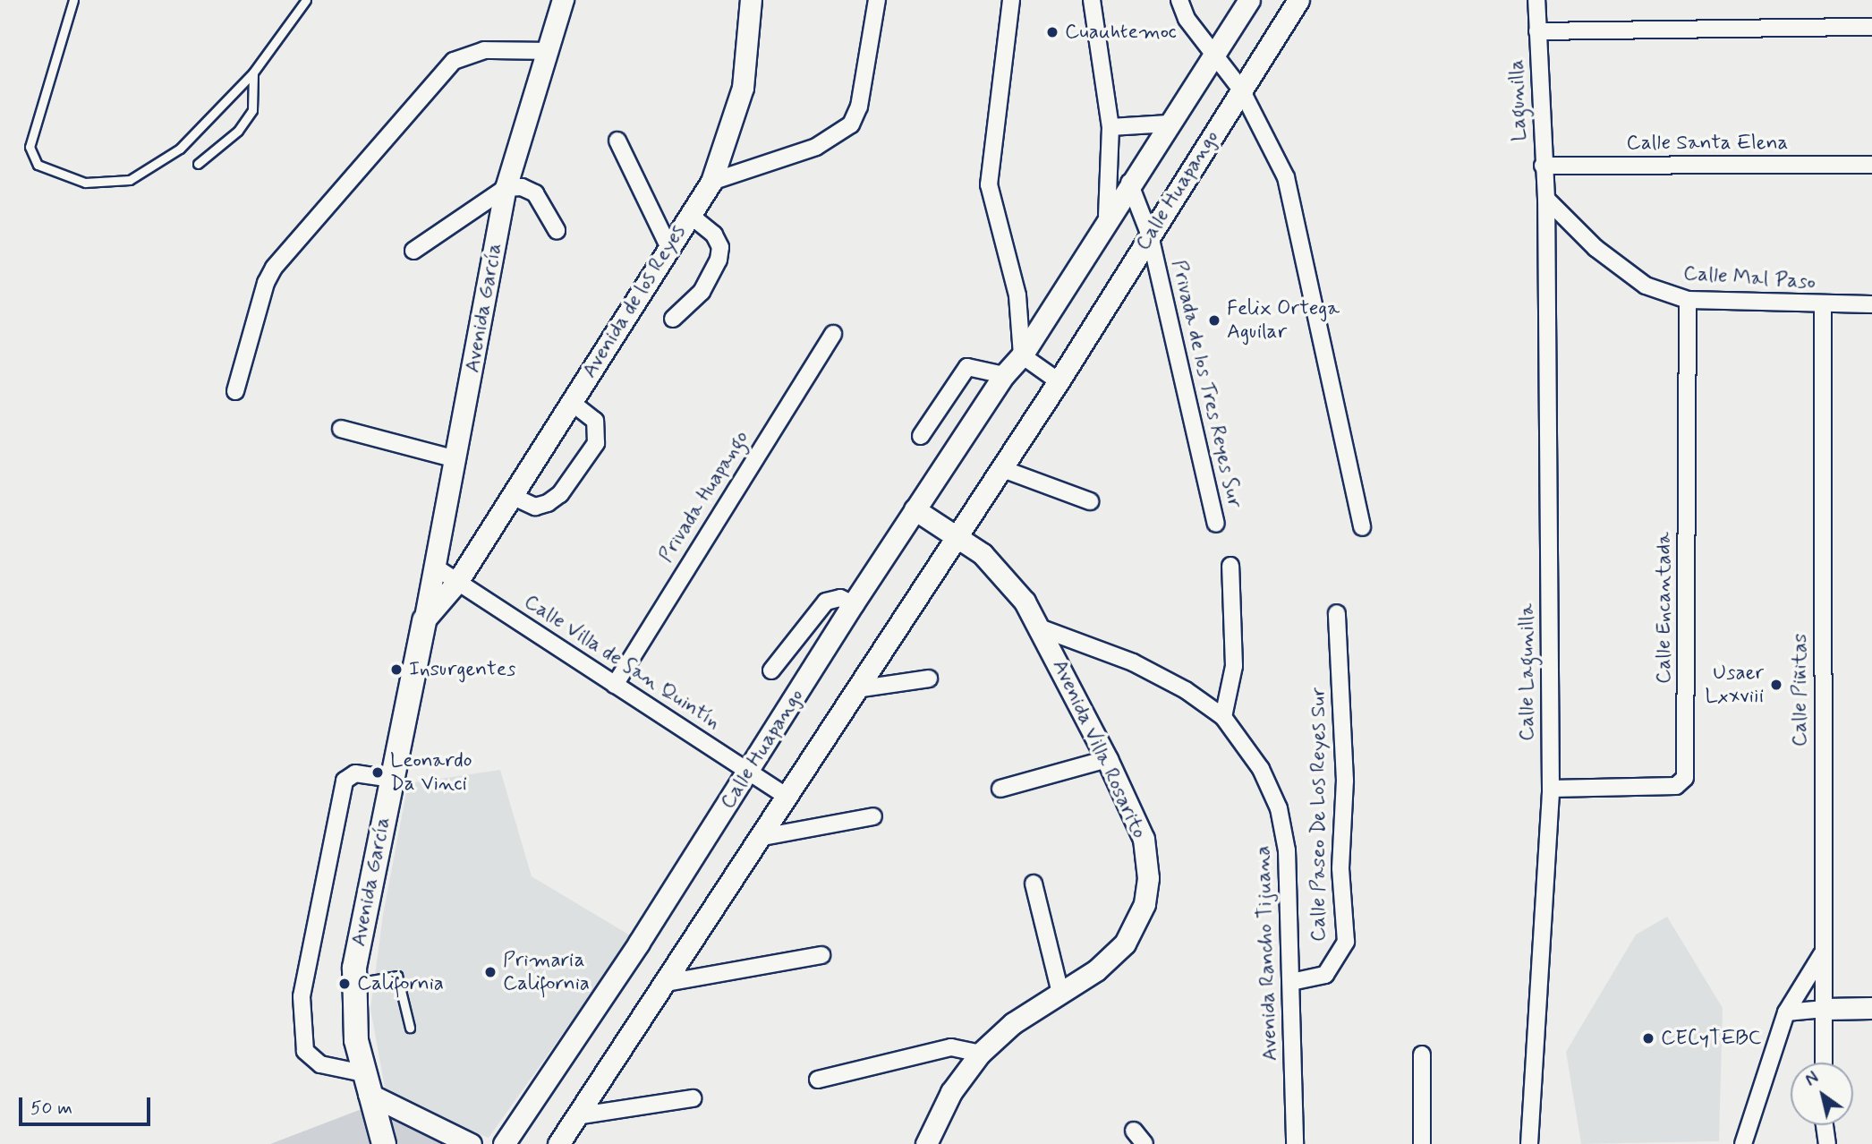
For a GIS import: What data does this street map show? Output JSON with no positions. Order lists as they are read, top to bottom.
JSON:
{
  "streets": {
    "main road": [
      "Calle Huapango",
      "Avenida de los Reyes",
      "Avenida García",
      "Avenida Villa Rosarito"
    ],
    "street": [
      "Lagunilla",
      "Calle Santa Elena",
      "Calle Mal Paso",
      "Privada de los Tres Reyes Sur",
      "Privada Huapango",
      "Calle Encantada",
      "Calle Villa de San Quintín",
      "Calle Lagunilla",
      "Calle Piñitas",
      "Calle Paseo De Los Reyes Sur",
      "Avenida Rancho Tijuana"
    ]
  },
  "crossings": [
    ["Lagunilla", "Calle Santa Elena"],
    ["Lagunilla", "Calle Mal Paso"],
    ["Lagunilla", "Calle Lagunilla"],
    ["Calle Huapango", "Privada de los Tres Reyes Sur"],
    ["Calle Huapango", "Calle Villa de San Quintín"],
    ["Calle Huapango", "Avenida Villa Rosarito"],
    ["Calle Mal Paso", "Calle Encantada"],
    ["Calle Mal Paso", "Calle Lagunilla"],
    ["Calle Mal Paso", "Calle Piñitas"],
    ["Avenida de los Reyes", "Avenida García"],
    ["Avenida de los Reyes", "Calle Villa de San Quintín"],
    ["Avenida García", "Calle Villa de San Quintín"],
    ["Privada Huapango", "Calle Villa de San Quintín"],
    ["Calle Encantada", "Calle Lagunilla"],
    ["Avenida Villa Rosarito", "Avenida Rancho Tijuana"],
    ["Calle Paseo De Los Reyes Sur", "Avenida Rancho Tijuana"]
  ],
  "places": [
    "Cuauhtemoc",
    "Felix Ortega Aguilar",
    "Insurgentes",
    "Usaer Lxxviii",
    "Leonardo Da Vinci",
    "Primaria California",
    "California",
    "CECyTEBC"
  ],
  "scale_bar": "50 m",
  "north": "top left"
}
